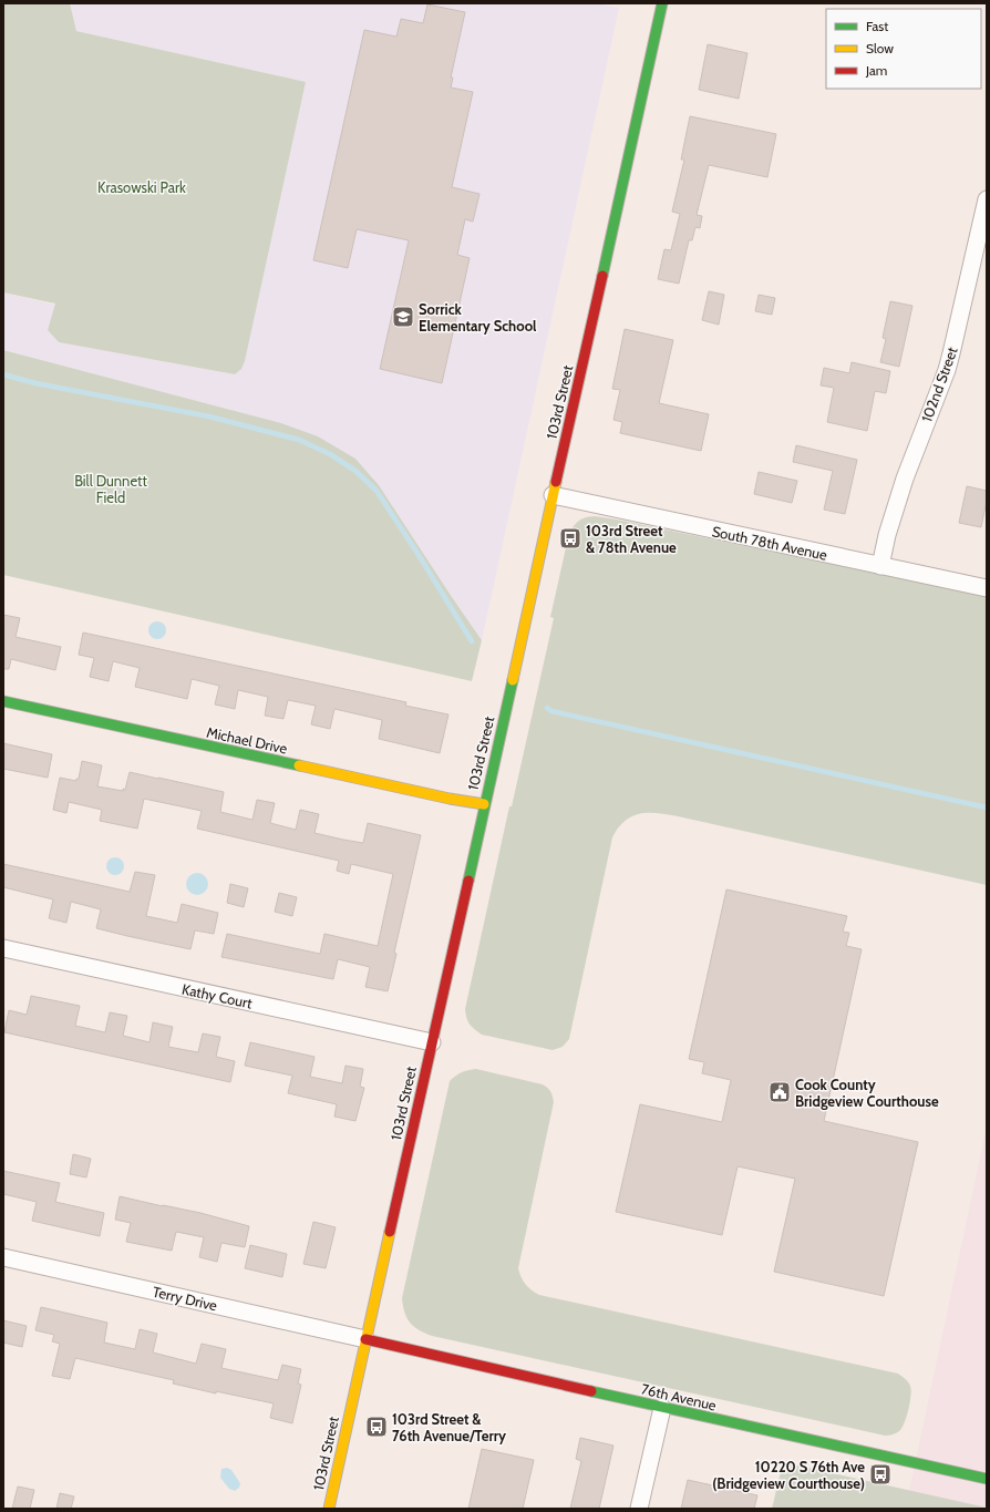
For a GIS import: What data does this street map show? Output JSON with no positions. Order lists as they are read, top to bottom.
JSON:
{
  "streets": {
    "street": [
      "102nd Street",
      "103rd Street",
      "South 78th Avenue",
      "Michael Drive",
      "Kathy Court",
      "Terry Drive",
      "76th Avenue"
    ]
  },
  "crossings": [
    ["102nd Street", "South 78th Avenue"],
    ["103rd Street", "South 78th Avenue"],
    ["103rd Street", "Michael Drive"],
    ["103rd Street", "Kathy Court"],
    ["103rd Street", "Terry Drive"],
    ["103rd Street", "76th Avenue"],
    ["Terry Drive", "76th Avenue"]
  ],
  "parks": ["Krasowski Park", "Bill Dunnett Field"],
  "places": {
    "school or university": ["Sorrick Elementary School"],
    "bus stop": ["103rd Street & 78th Avenue", "103rd Street & 76th Avenue/Terry", "10220 S 76th Ave (Bridgeview Courthouse)"],
    "public building": ["Cook County Bridgeview Courthouse"]
  },
  "legend": ["Fast", "Slow", "Jam"]
}
